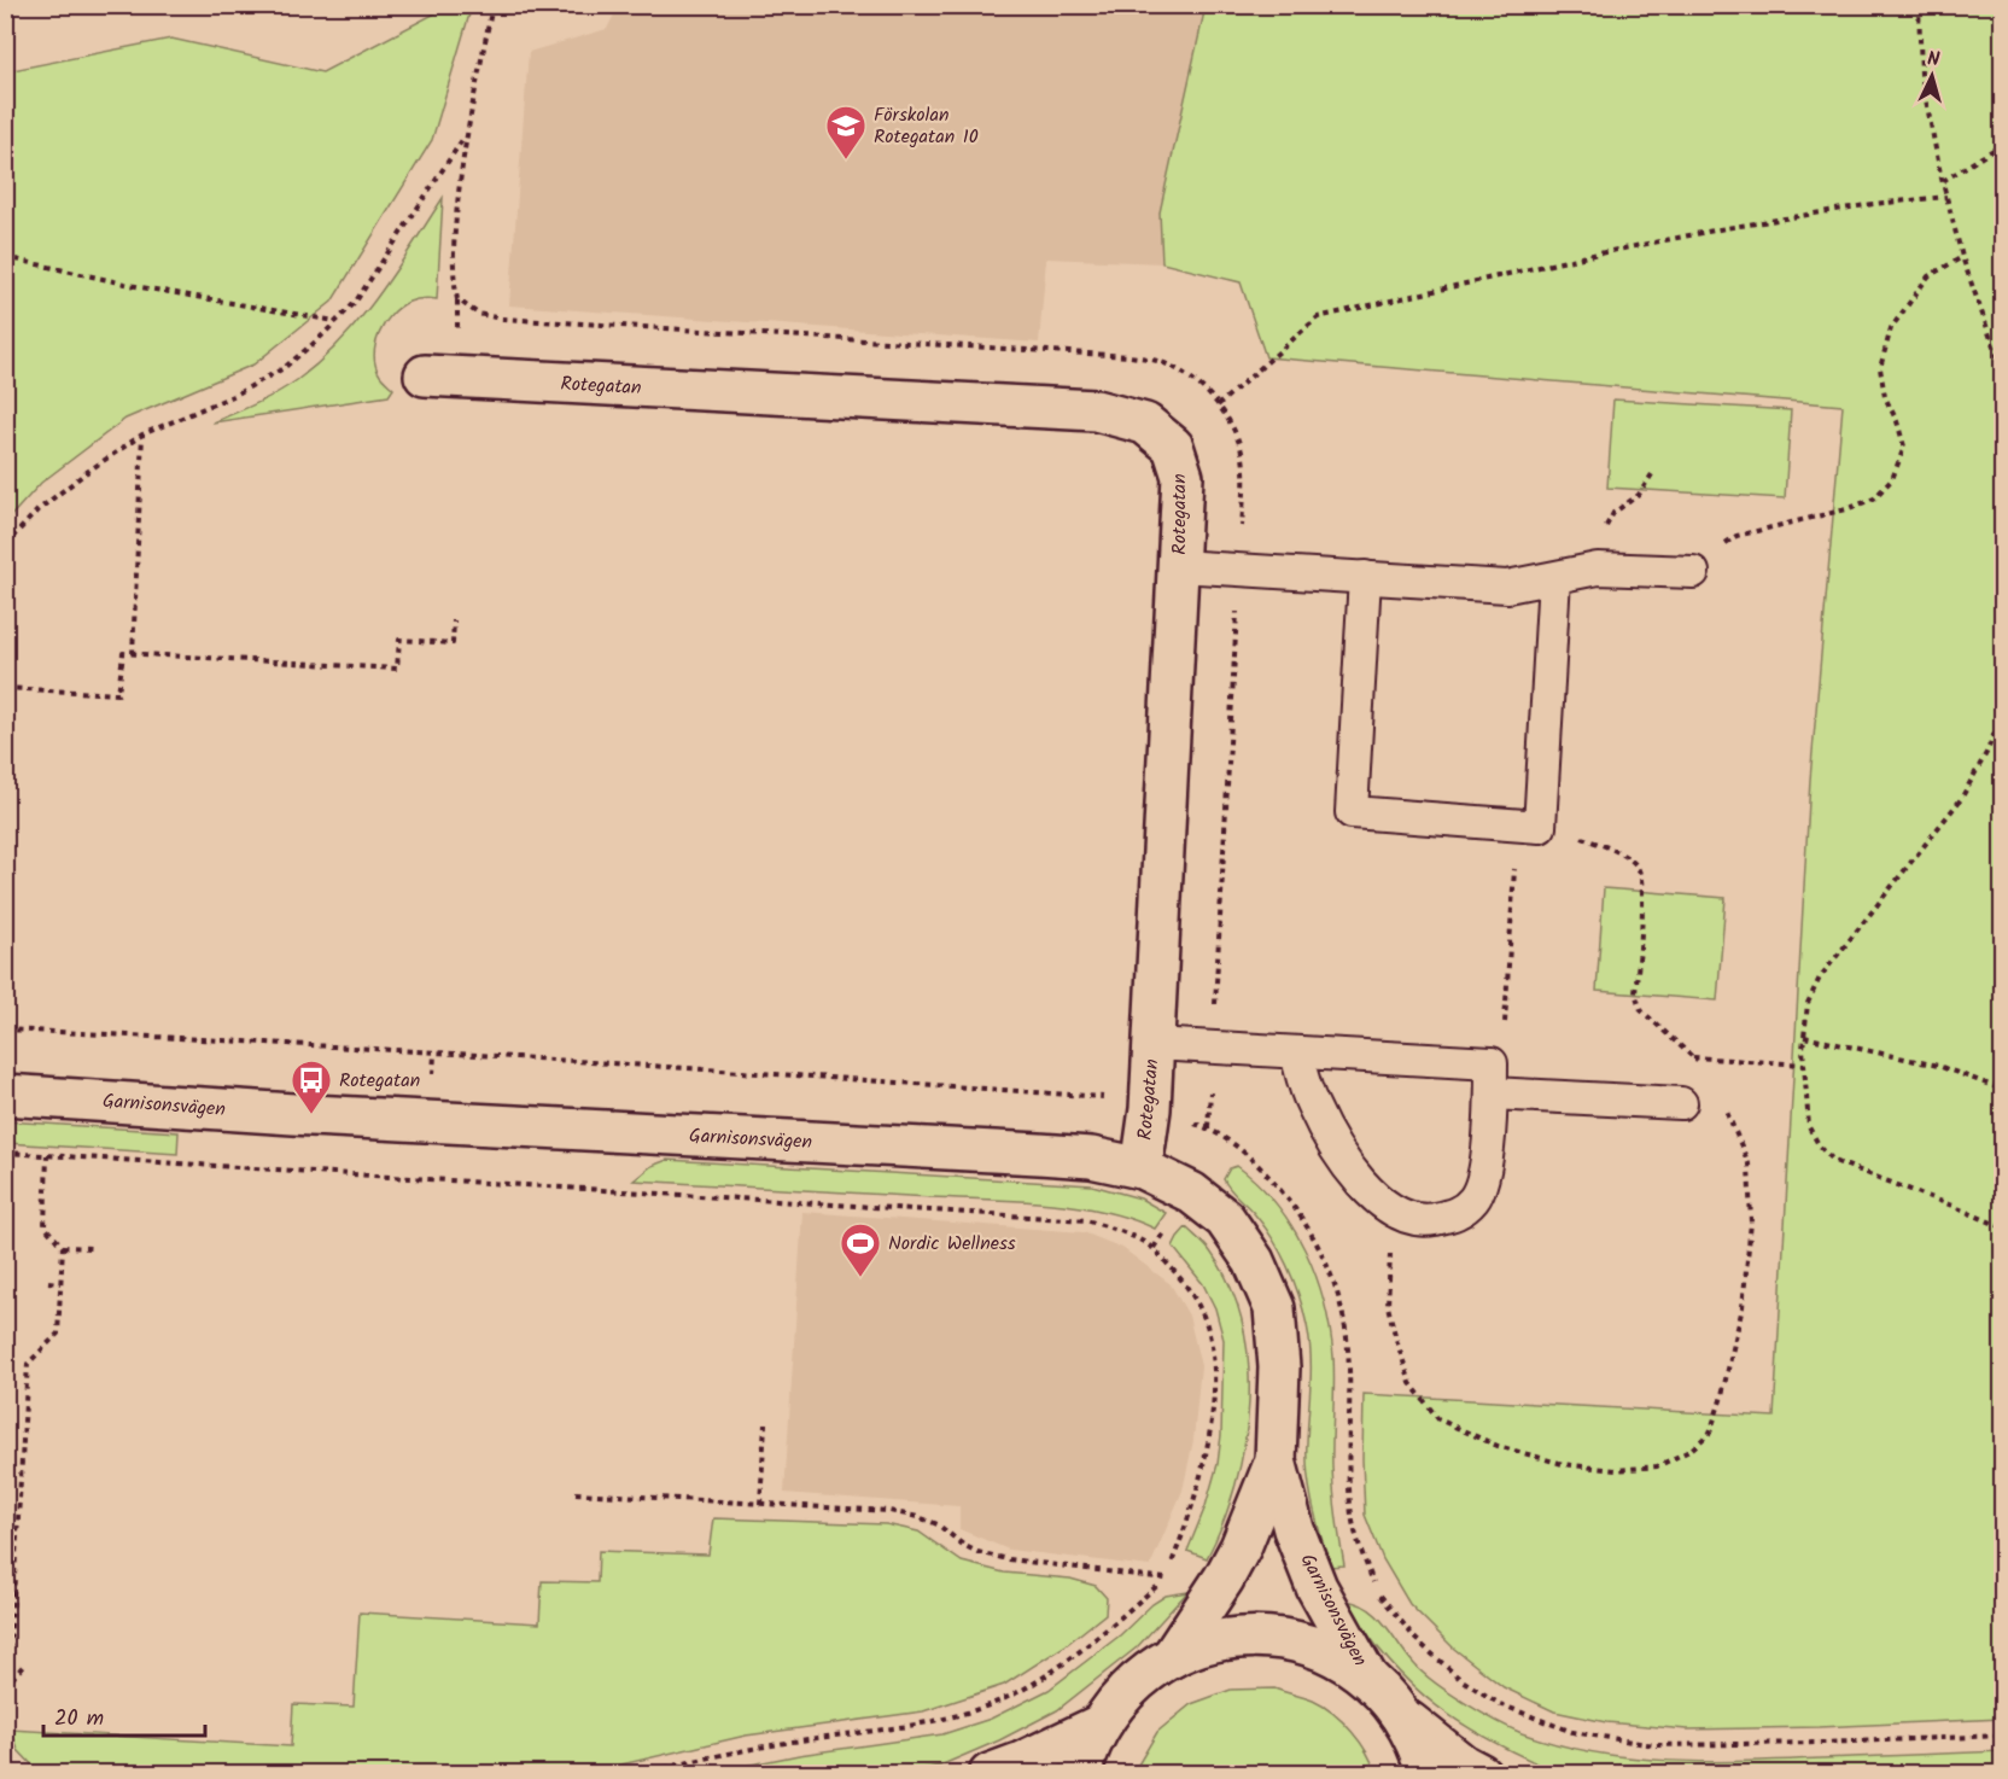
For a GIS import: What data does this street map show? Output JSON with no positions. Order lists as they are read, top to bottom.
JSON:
{
  "streets": {
    "street": ["Rotegatan", "Garnisonsvägen"]
  },
  "crossings": [
    ["Rotegatan", "Garnisonsvägen"]
  ],
  "places": {
    "school or university": ["Förskolan Rotegatan 10"],
    "bus stop": ["Rotegatan"],
    "sports": ["Nordic Wellness"]
  },
  "scale_bar": "20 m",
  "north": "top"
}
